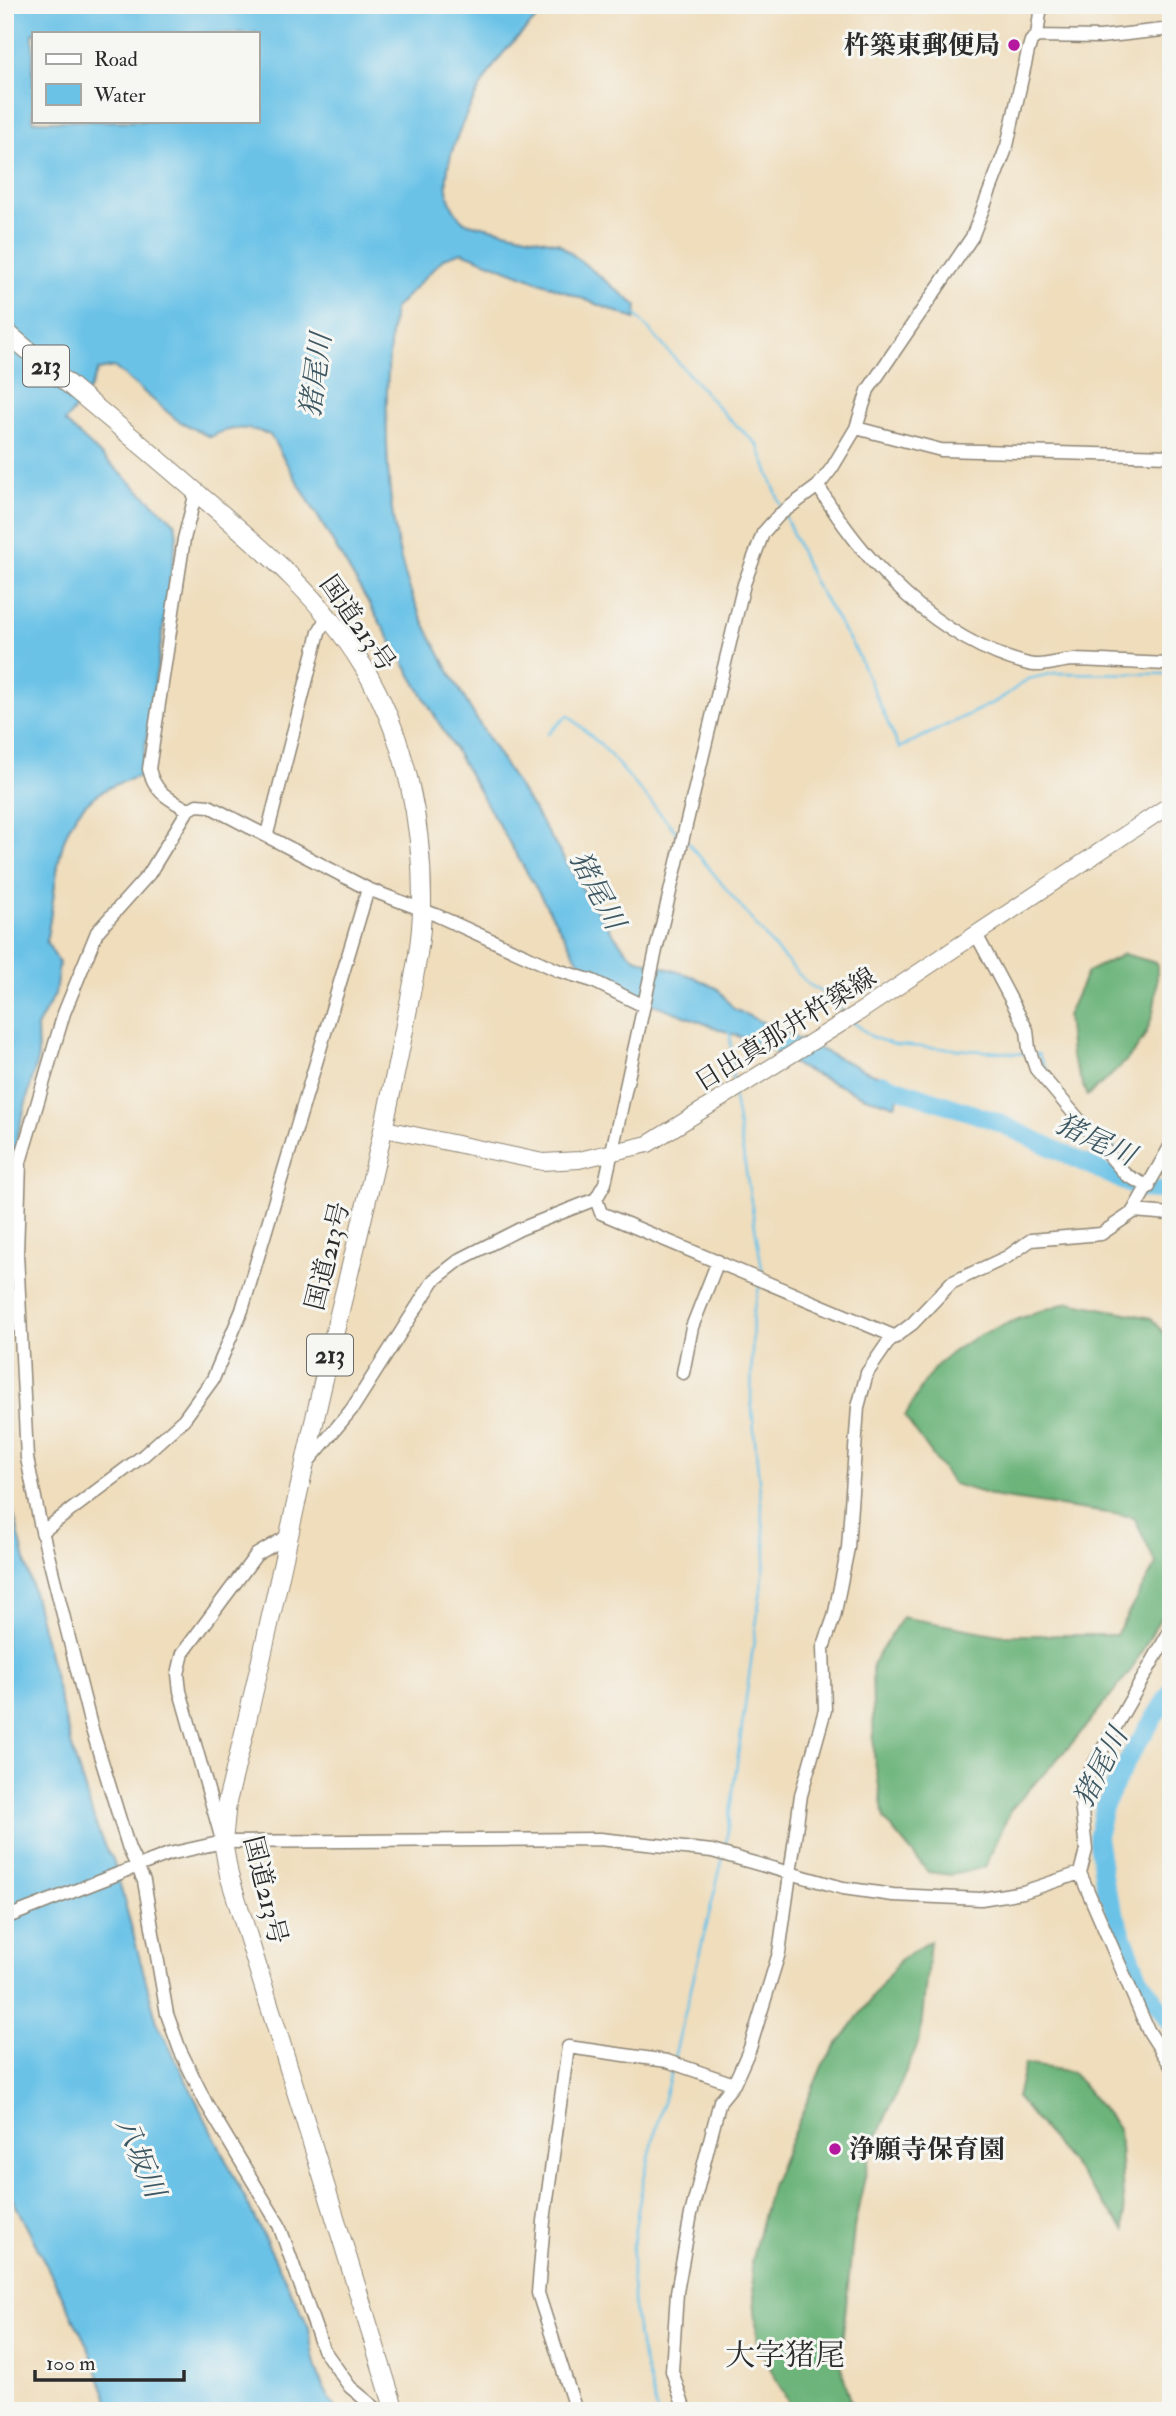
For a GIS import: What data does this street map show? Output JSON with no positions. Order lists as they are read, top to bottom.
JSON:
{
  "streets": {
    "highway": ["213", "国道213号"],
    "main road": ["日出真那井杵築線"]
  },
  "crossings": [
    ["国道213号", "日出真那井杵築線"]
  ],
  "districts": ["大字猪尾"],
  "water": ["猪尾川", "八坂川"],
  "places": ["杵築東郵便局", "浄願寺保育園"],
  "legend": ["Road", "Water"],
  "scale_bar": "100 m"
}
